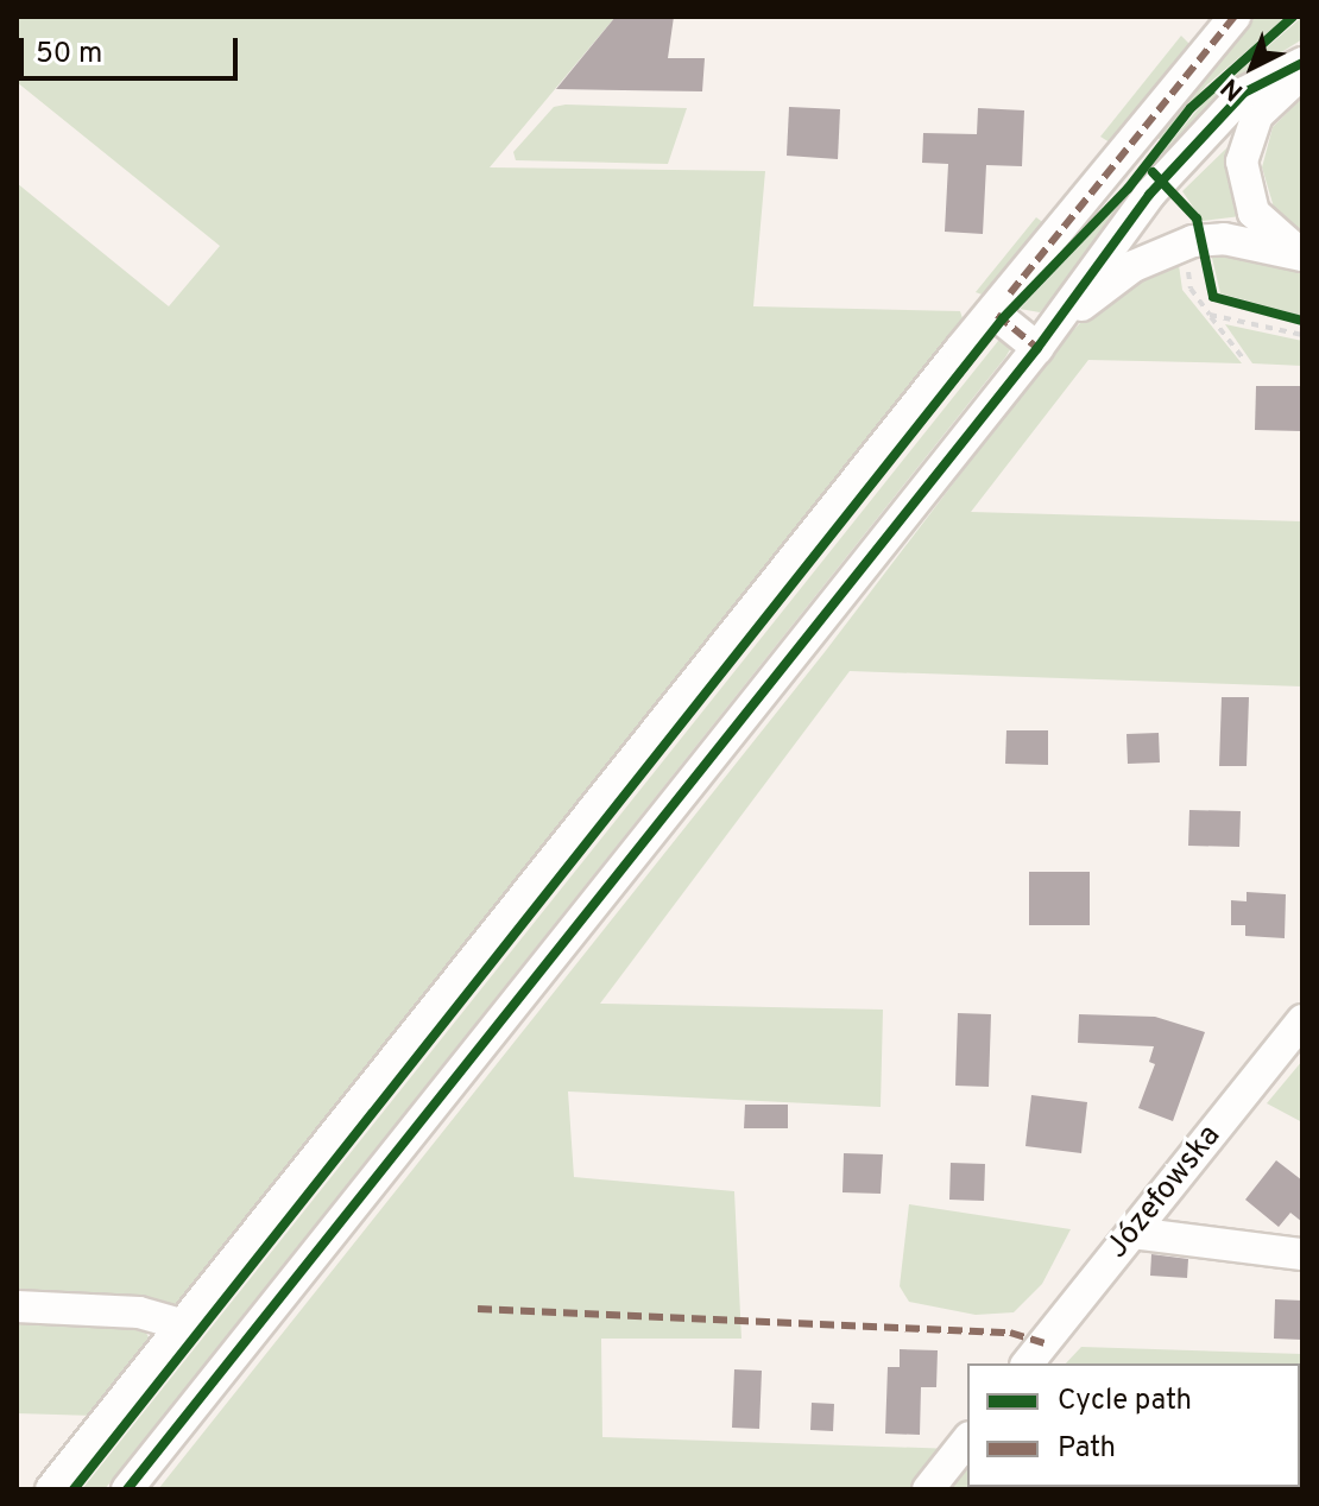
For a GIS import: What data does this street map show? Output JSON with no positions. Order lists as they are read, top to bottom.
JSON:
{
  "streets": {
    "street": ["Józefowska"]
  },
  "legend": ["Cycle path", "Path"],
  "scale_bar": "50 m",
  "north": "bottom left"
}
